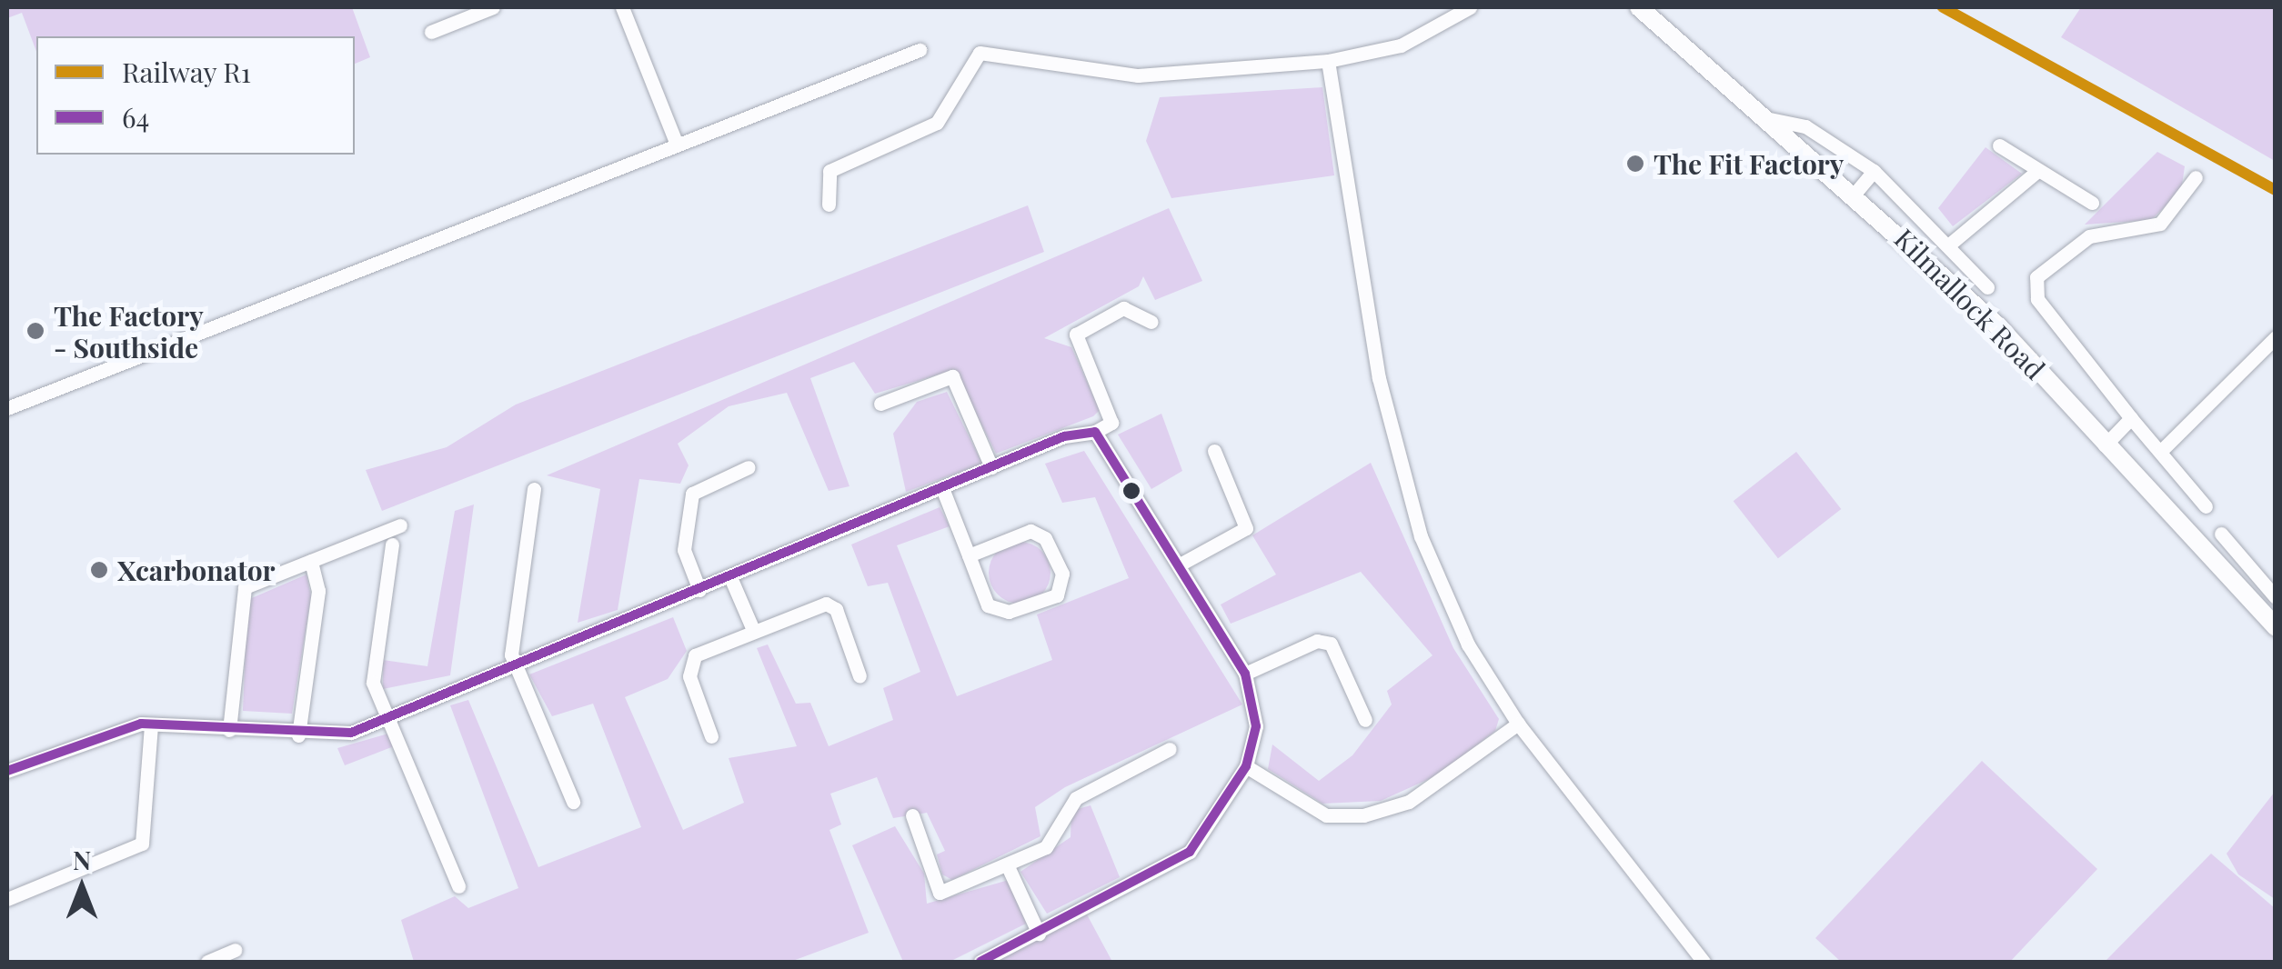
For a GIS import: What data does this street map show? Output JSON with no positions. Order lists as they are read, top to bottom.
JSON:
{
  "streets": {
    "main road": ["Kilmallock Road"]
  },
  "places": ["The Fit Factory", "The Factory - Southside", "Xcarbonator"],
  "lines": ["rail line R1", "transit line 64"],
  "legend": ["Railway R1", "64"],
  "north": "top"
}
